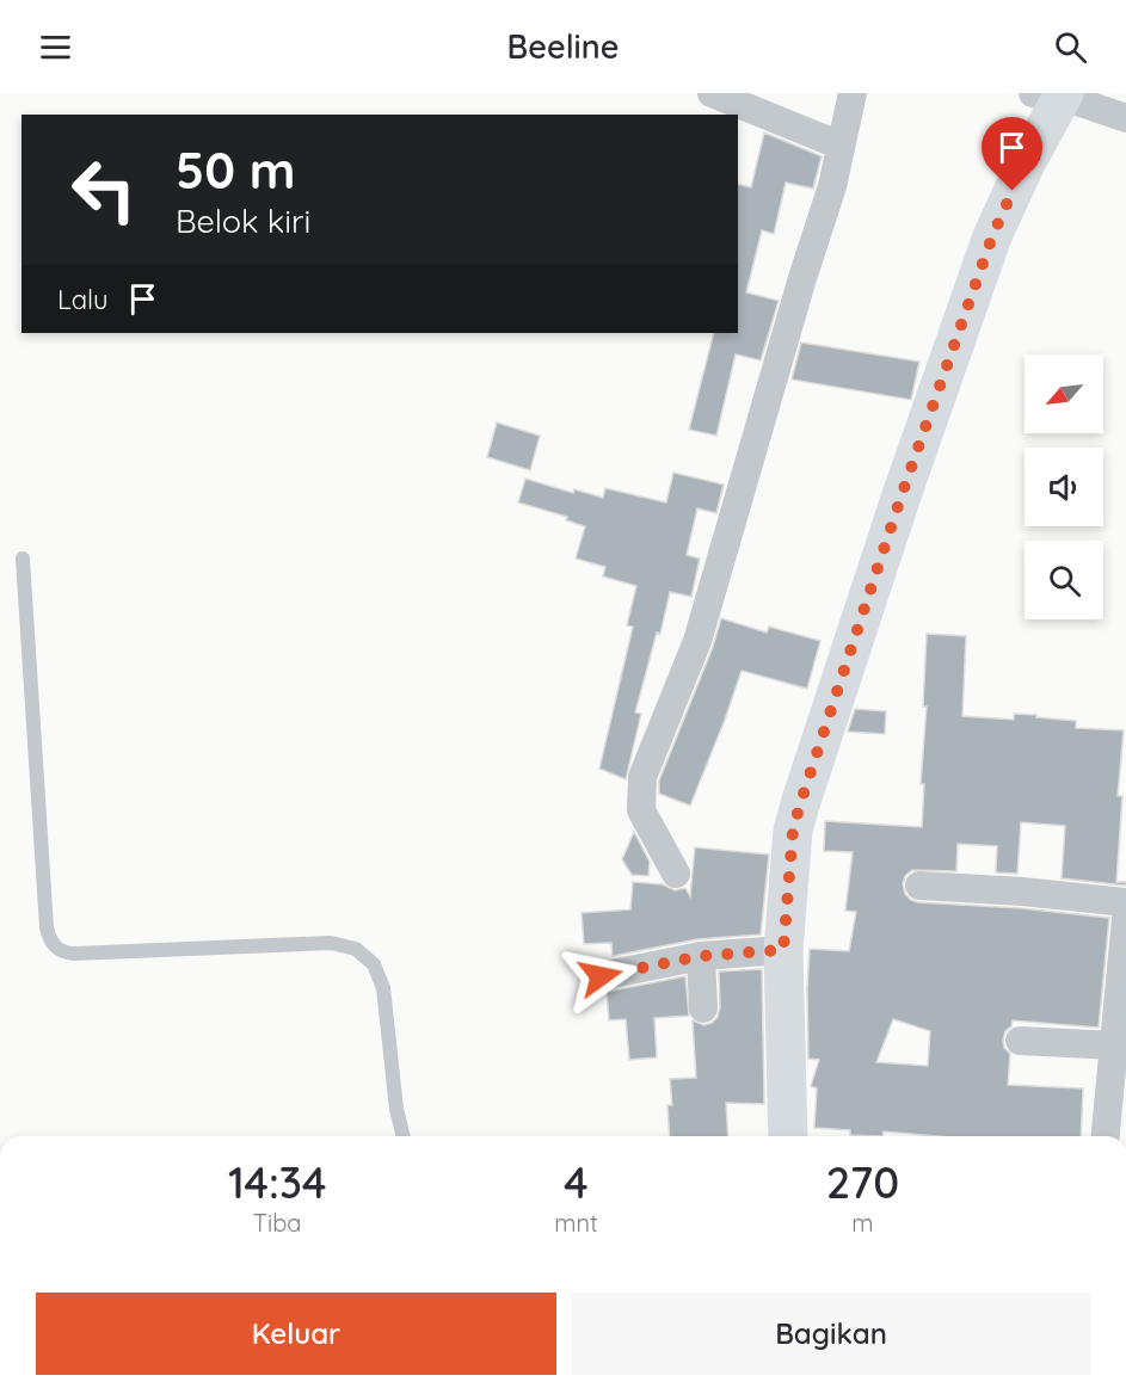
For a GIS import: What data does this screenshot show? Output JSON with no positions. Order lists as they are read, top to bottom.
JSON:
{
  "north": "bottom left",
  "page": {
    "header": "Beeline",
    "turn": ["50 m", "Belok kiri"],
    "then": "Lalu",
    "eta": [
      "14:34",
      "Tiba",
      "4",
      "mnt",
      "270",
      "m"
    ],
    "buttons": ["Keluar", "Bagikan"]
  }
}
